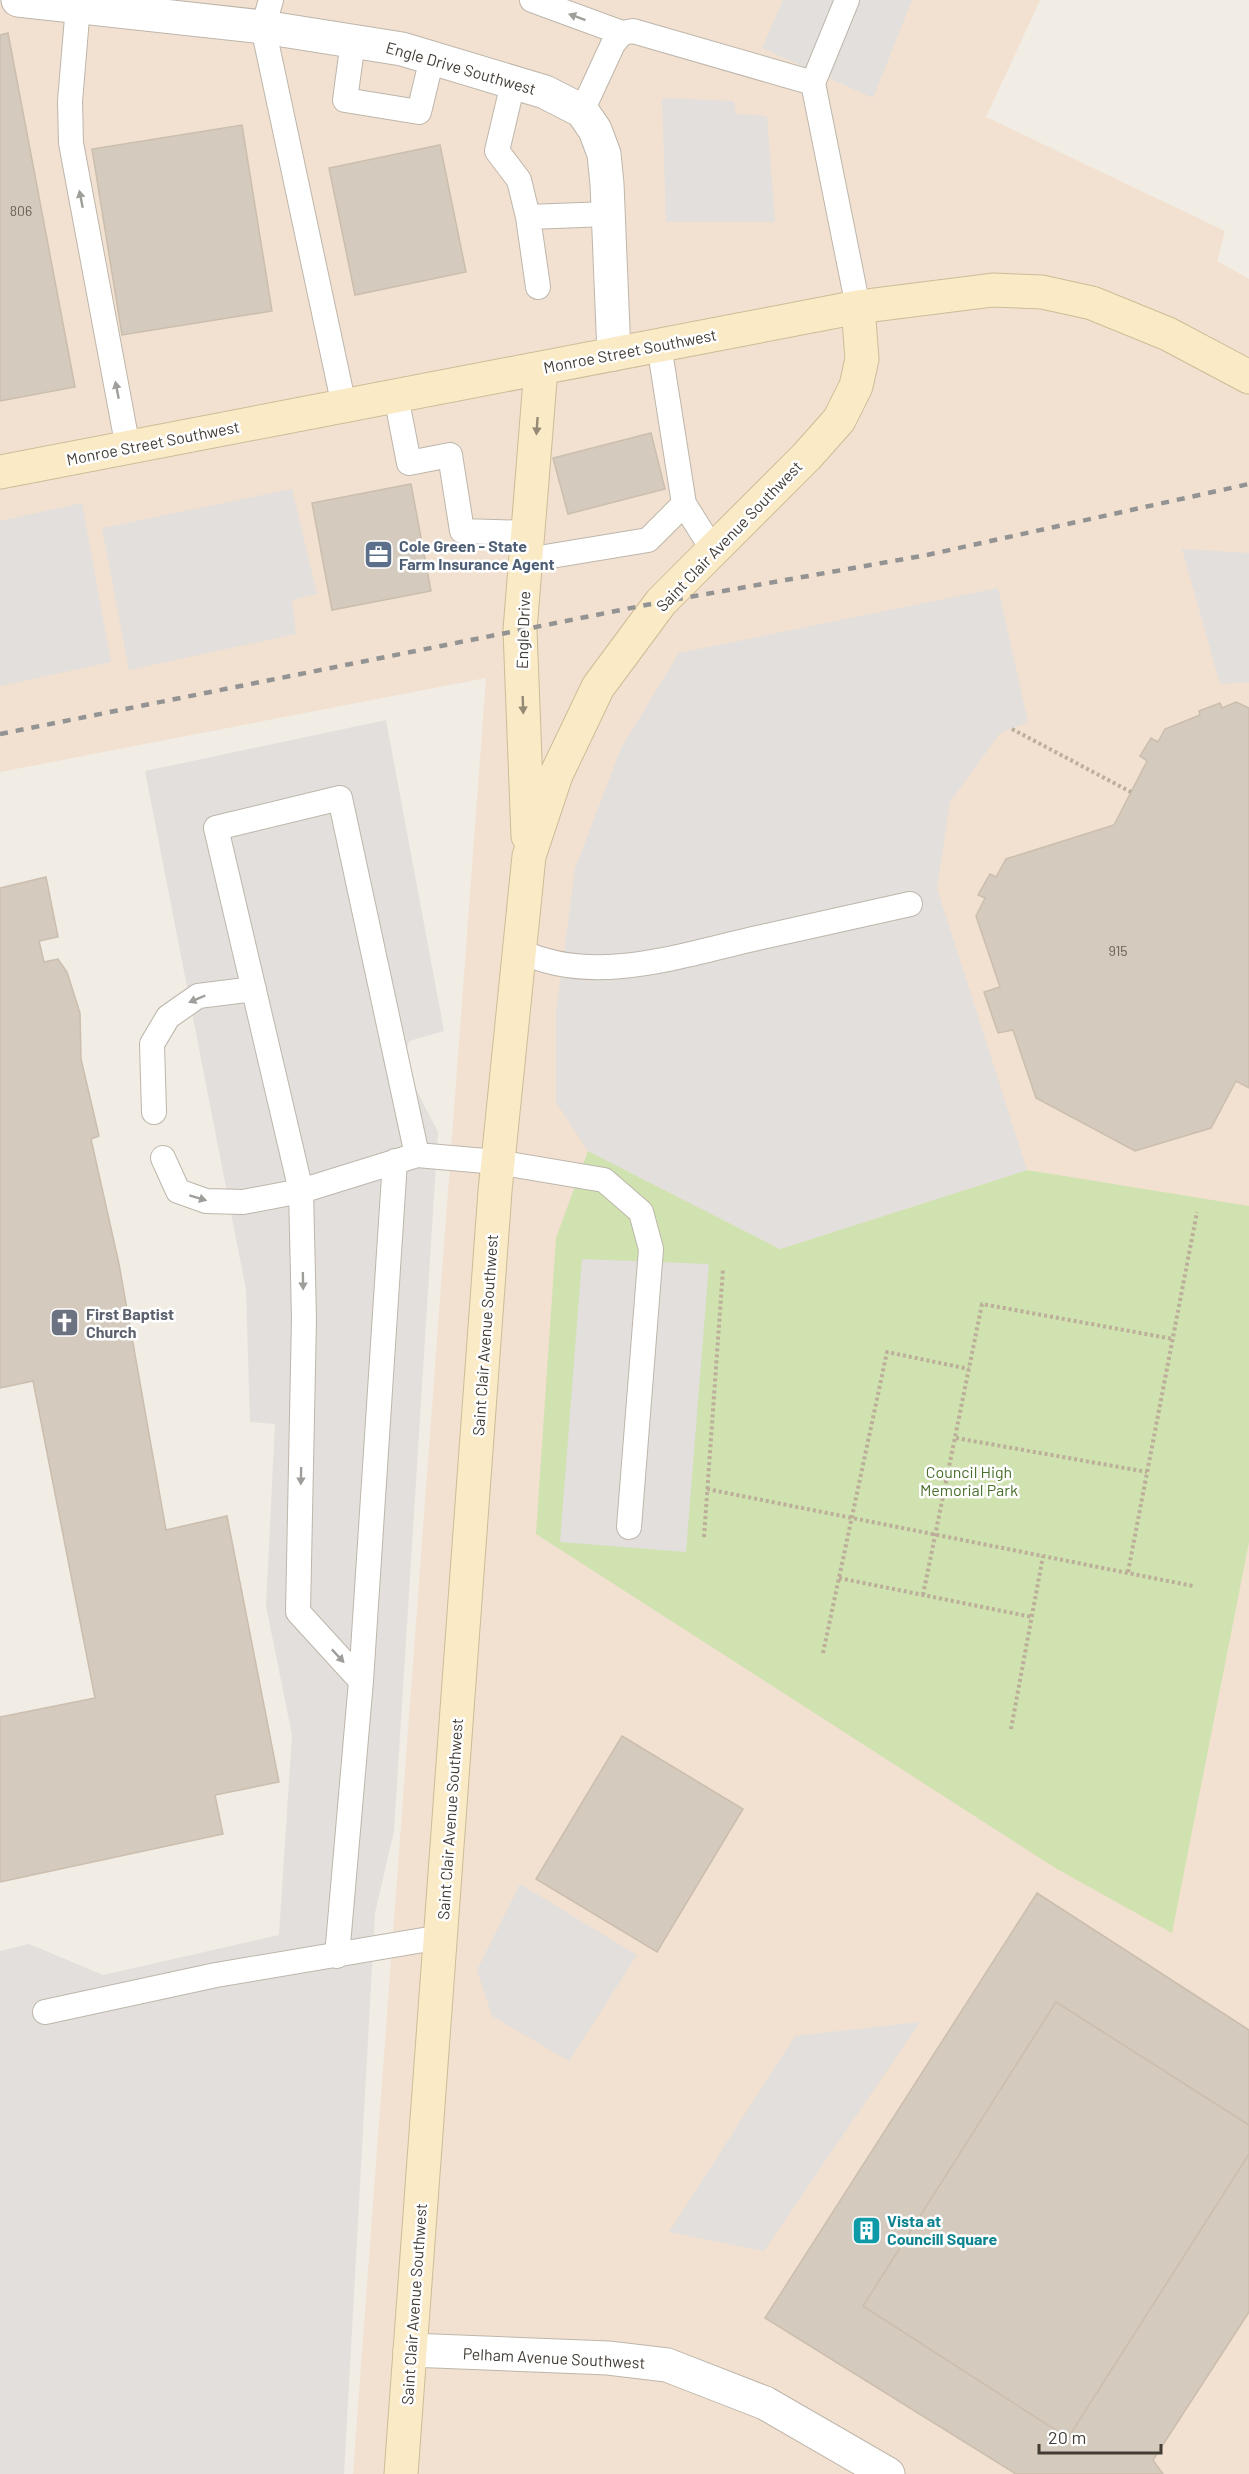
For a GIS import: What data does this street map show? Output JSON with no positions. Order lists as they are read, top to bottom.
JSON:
{
  "streets": {
    "street": [
      "Engle Drive Southwest",
      "Monroe Street Southwest",
      "Saint Clair Avenue Southwest",
      "Engle Drive",
      "Pelham Avenue Southwest"
    ]
  },
  "crossings": [
    ["Monroe Street Southwest", "Saint Clair Avenue Southwest"],
    ["Monroe Street Southwest", "Engle Drive"],
    ["Saint Clair Avenue Southwest", "Engle Drive"],
    ["Saint Clair Avenue Southwest", "Pelham Avenue Southwest"]
  ],
  "one_way": ["Engle Drive"],
  "parks": ["Council High Memorial Park"],
  "places": {
    "office": ["Cole Green - State Farm Insurance Agent"],
    "church": ["First Baptist Church"],
    "building": ["Vista at Councill Square"]
  },
  "house_numbers": ["806", "915"],
  "scale_bar": "20 m"
}
